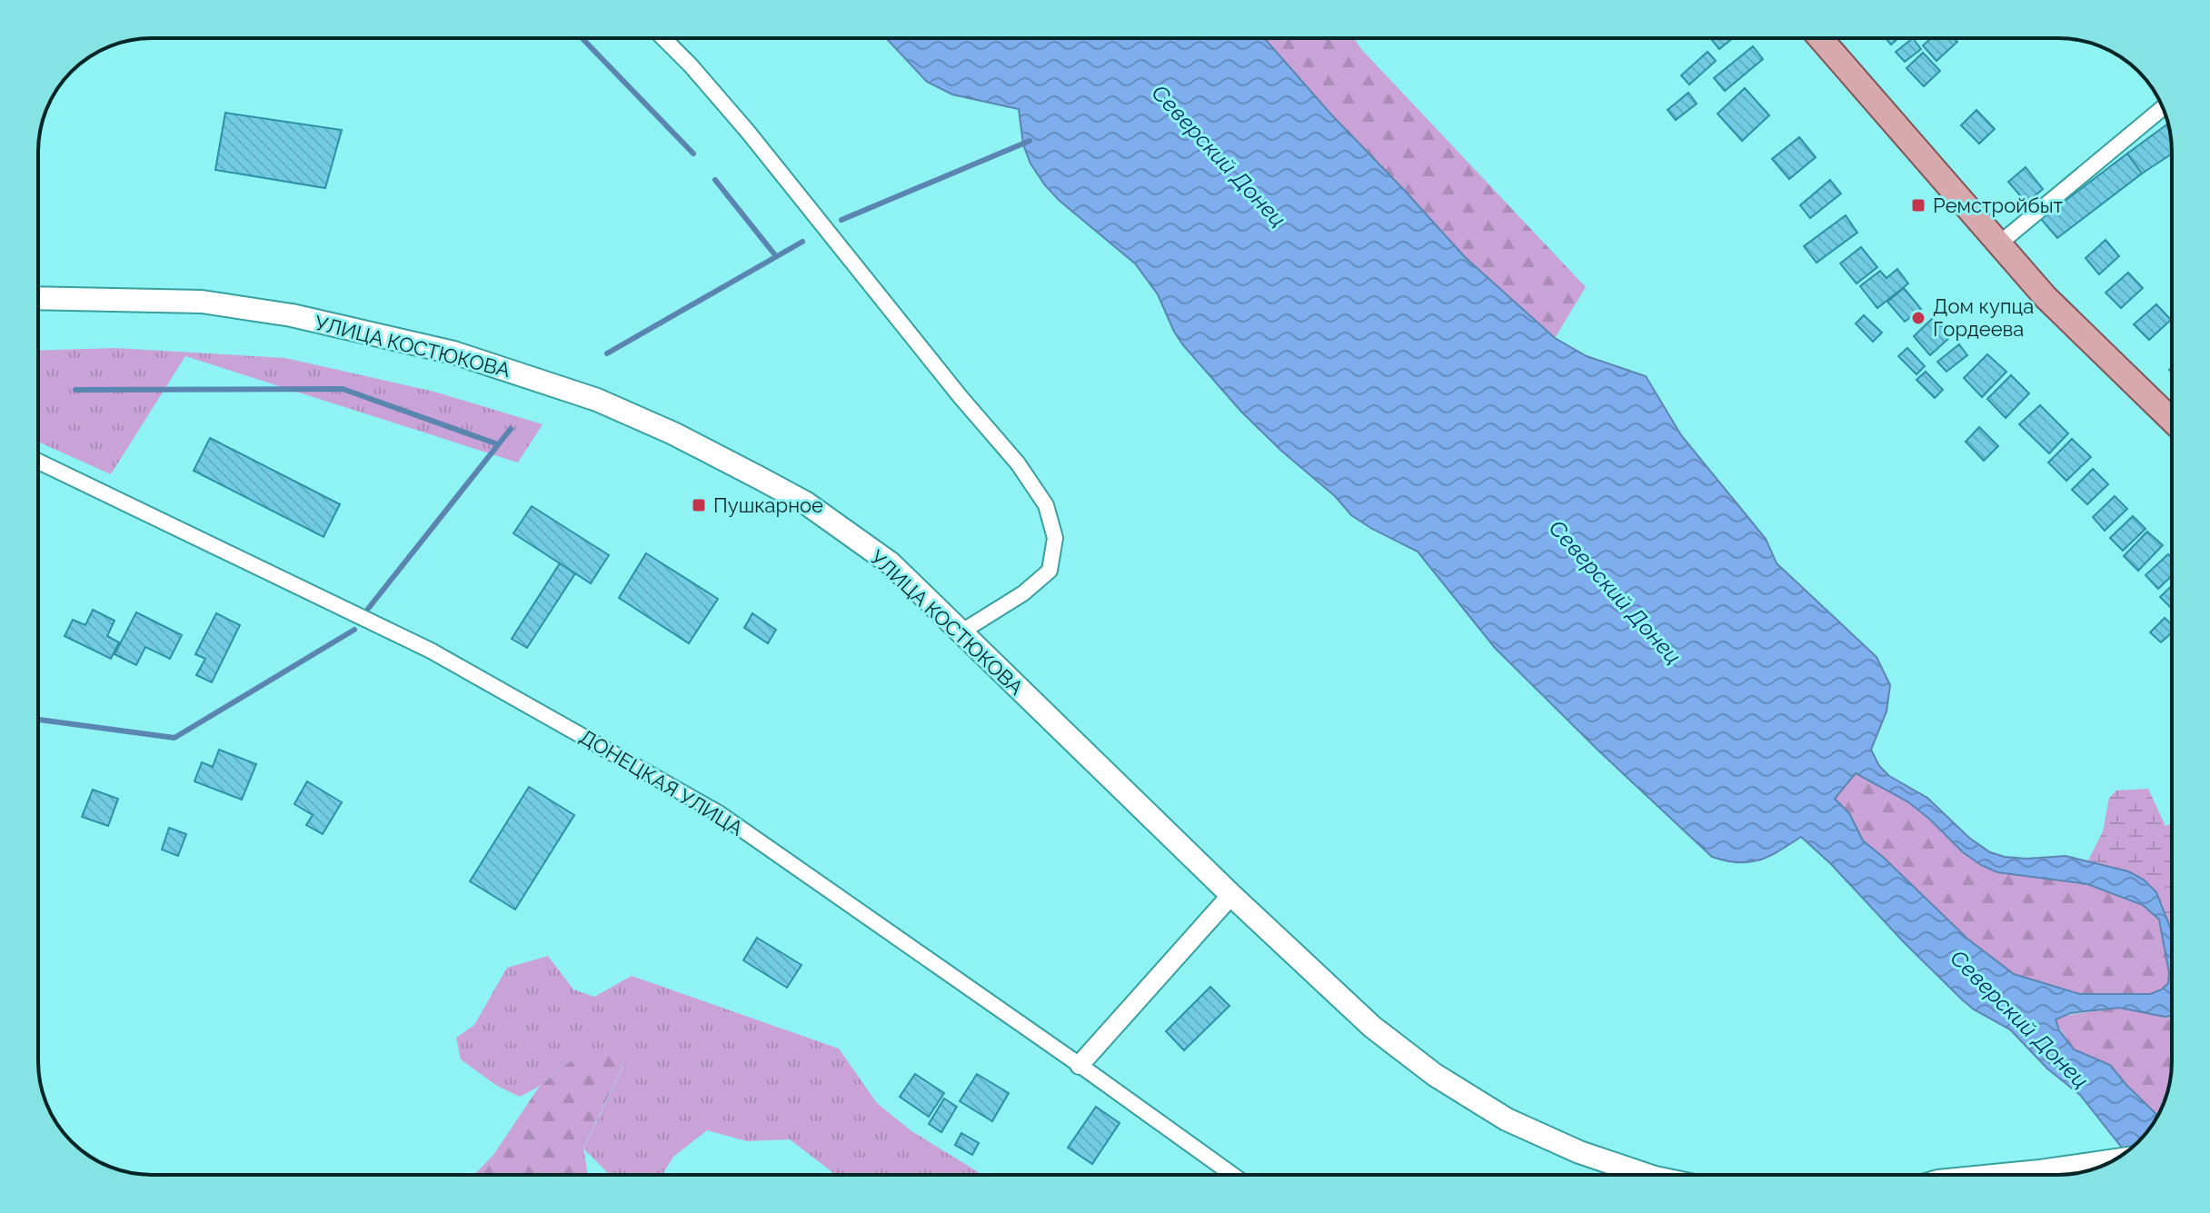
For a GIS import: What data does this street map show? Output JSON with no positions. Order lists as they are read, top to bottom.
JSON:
{
  "streets": {
    "main road": ["УЛИЦА КОСТЮКОВА"],
    "street": ["ДОНЕЦКАЯ УЛИЦА"]
  },
  "water": ["Северский Донец"],
  "places": {
    "transit": ["Ремстройбыт", "Пушкарное"],
    "other": ["Дом купца Гордеева"]
  }
}
